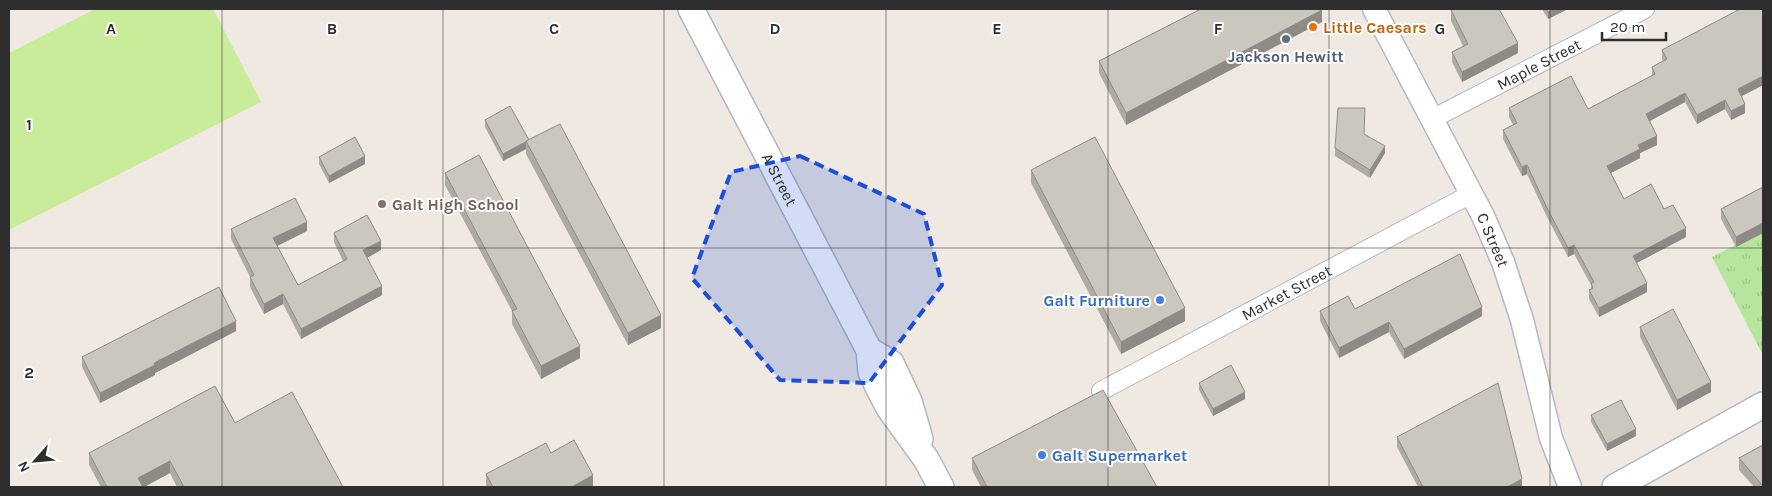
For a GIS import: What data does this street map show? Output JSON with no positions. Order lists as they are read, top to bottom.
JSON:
{
  "streets": {
    "main road": ["A Street"],
    "street": ["Maple Street", "C Street", "Market Street"]
  },
  "crossings": [
    ["Maple Street", "C Street"],
    ["C Street", "Market Street"]
  ],
  "places": [
    "Little Caesars",
    "Jackson Hewitt",
    "Galt High School",
    "Galt Furniture",
    "Galt Supermarket"
  ],
  "scale_bar": "20 m",
  "north": "bottom left",
  "grid": {
    "columns": [
      "A",
      "B",
      "C",
      "D",
      "E",
      "F",
      "G"
    ],
    "rows": ["1", "2"]
  }
}
